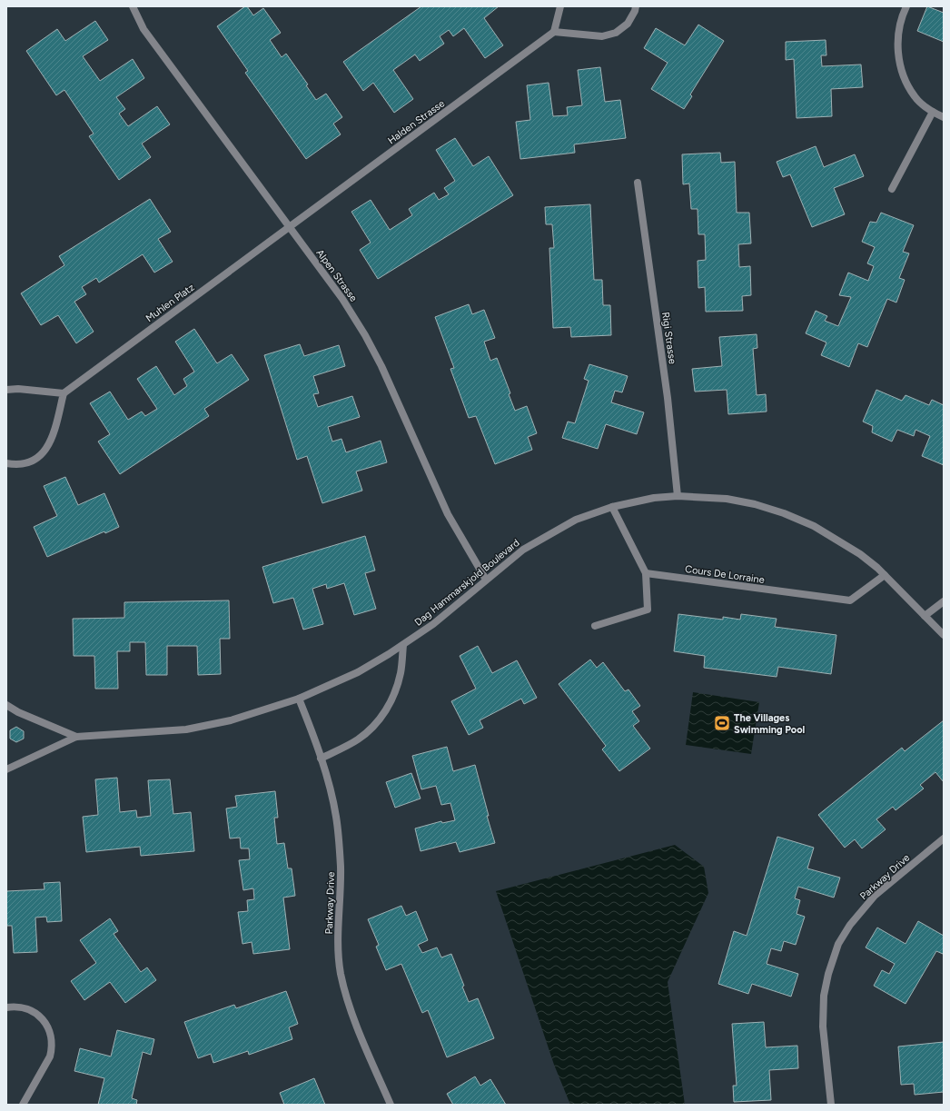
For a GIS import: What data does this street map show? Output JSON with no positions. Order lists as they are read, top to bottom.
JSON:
{
  "streets": {
    "street": [
      "Halden Strasse",
      "Alpen Strasse",
      "Muhlen Platz",
      "Rigi Strasse",
      "Cours De Lorraine",
      "Dag Hammarskjold Boulevard",
      "Parkway Drive"
    ]
  },
  "crossings": [
    ["Halden Strasse", "Alpen Strasse"],
    ["Halden Strasse", "Muhlen Platz"],
    ["Alpen Strasse", "Muhlen Platz"],
    ["Alpen Strasse", "Dag Hammarskjold Boulevard"],
    ["Rigi Strasse", "Dag Hammarskjold Boulevard"],
    ["Cours De Lorraine", "Dag Hammarskjold Boulevard"],
    ["Dag Hammarskjold Boulevard", "Parkway Drive"]
  ],
  "places": {
    "sports": ["The Villages Swimming Pool"]
  }
}
